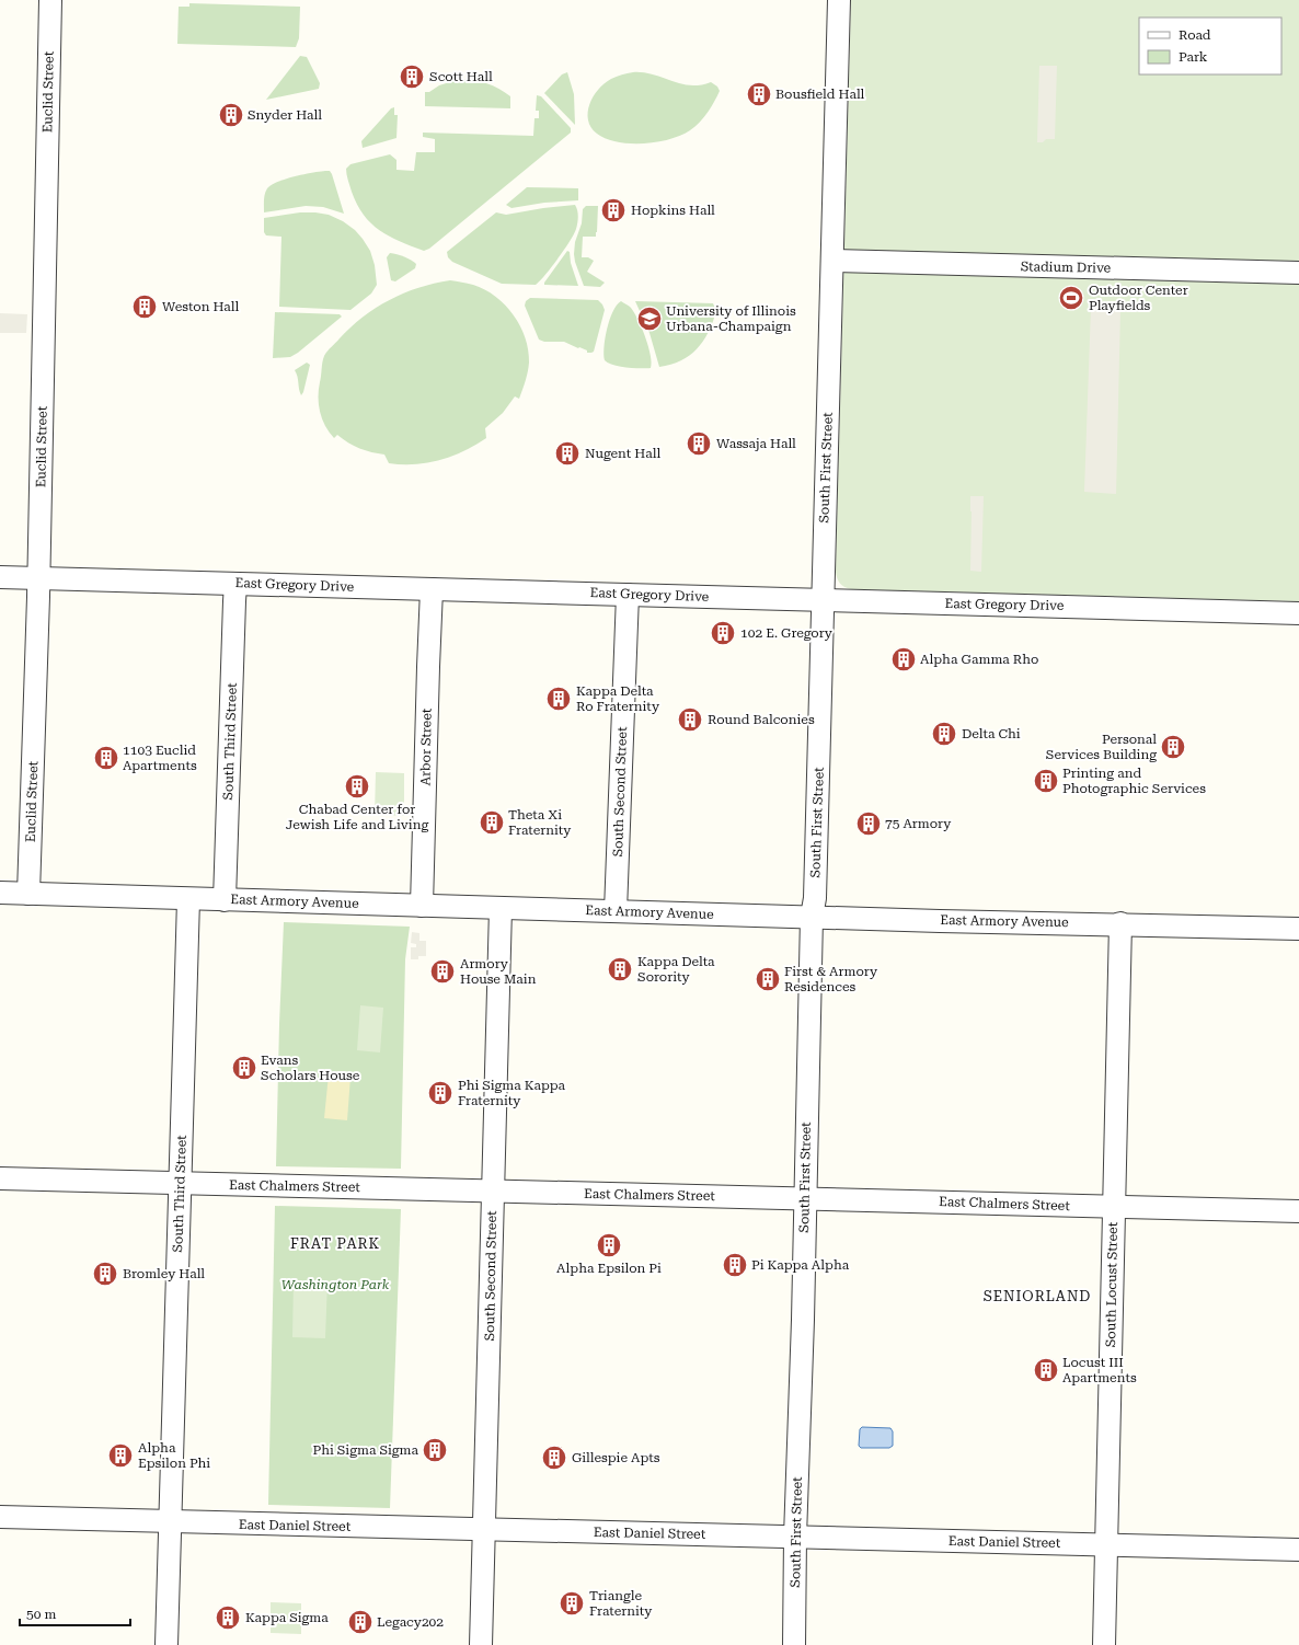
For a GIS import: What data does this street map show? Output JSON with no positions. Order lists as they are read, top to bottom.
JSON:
{
  "streets": {
    "street": [
      "Euclid Street",
      "Stadium Drive",
      "South First Street",
      "East Gregory Drive",
      "South Third Street",
      "Arbor Street",
      "South Second Street",
      "East Armory Avenue",
      "East Chalmers Street",
      "South Locust Street",
      "East Daniel Street"
    ]
  },
  "crossings": [
    ["Euclid Street", "East Gregory Drive"],
    ["Euclid Street", "East Armory Avenue"],
    ["Stadium Drive", "South First Street"],
    ["South First Street", "East Gregory Drive"],
    ["South First Street", "East Armory Avenue"],
    ["South First Street", "East Chalmers Street"],
    ["South First Street", "East Daniel Street"],
    ["East Gregory Drive", "South Third Street"],
    ["East Gregory Drive", "Arbor Street"],
    ["East Gregory Drive", "South Second Street"],
    ["South Third Street", "East Armory Avenue"],
    ["South Third Street", "East Chalmers Street"],
    ["South Third Street", "East Daniel Street"],
    ["Arbor Street", "East Armory Avenue"],
    ["South Second Street", "East Armory Avenue"],
    ["South Second Street", "East Chalmers Street"],
    ["South Second Street", "East Daniel Street"],
    ["East Armory Avenue", "South Locust Street"],
    ["East Chalmers Street", "South Locust Street"],
    ["South Locust Street", "East Daniel Street"]
  ],
  "districts": ["FRAT PARK", "SENIORLAND"],
  "parks": ["Washington Park"],
  "places": {
    "building": [
      "Scott Hall",
      "Bousfield Hall",
      "Snyder Hall",
      "Hopkins Hall",
      "Weston Hall",
      "Wassaja Hall",
      "Nugent Hall",
      "102 E. Gregory",
      "Alpha Gamma Rho",
      "Kappa Delta Ro Fraternity",
      "Round Balconies",
      "Delta Chi",
      "Personal Services Building",
      "1103 Euclid Apartments",
      "Printing and Photographic Services",
      "Chabad Center for Jewish Life and Living",
      "Theta Xi Fraternity",
      "75 Armory",
      "Kappa Delta Sorority",
      "Armory House Main",
      "First & Armory Residences",
      "Evans Scholars House",
      "Phi Sigma Kappa Fraternity",
      "Alpha Epsilon Pi",
      "Pi Kappa Alpha",
      "Bromley Hall",
      "Locust III Apartments",
      "Phi Sigma Sigma",
      "Alpha Epsilon Phi",
      "Gillespie Apts",
      "Triangle Fraternity",
      "Kappa Sigma",
      "Legacy202"
    ],
    "sports": ["Outdoor Center Playfields"],
    "school or university": ["University of Illinois Urbana-Champaign"]
  },
  "legend": ["Road", "Park"],
  "scale_bar": "50 m"
}
